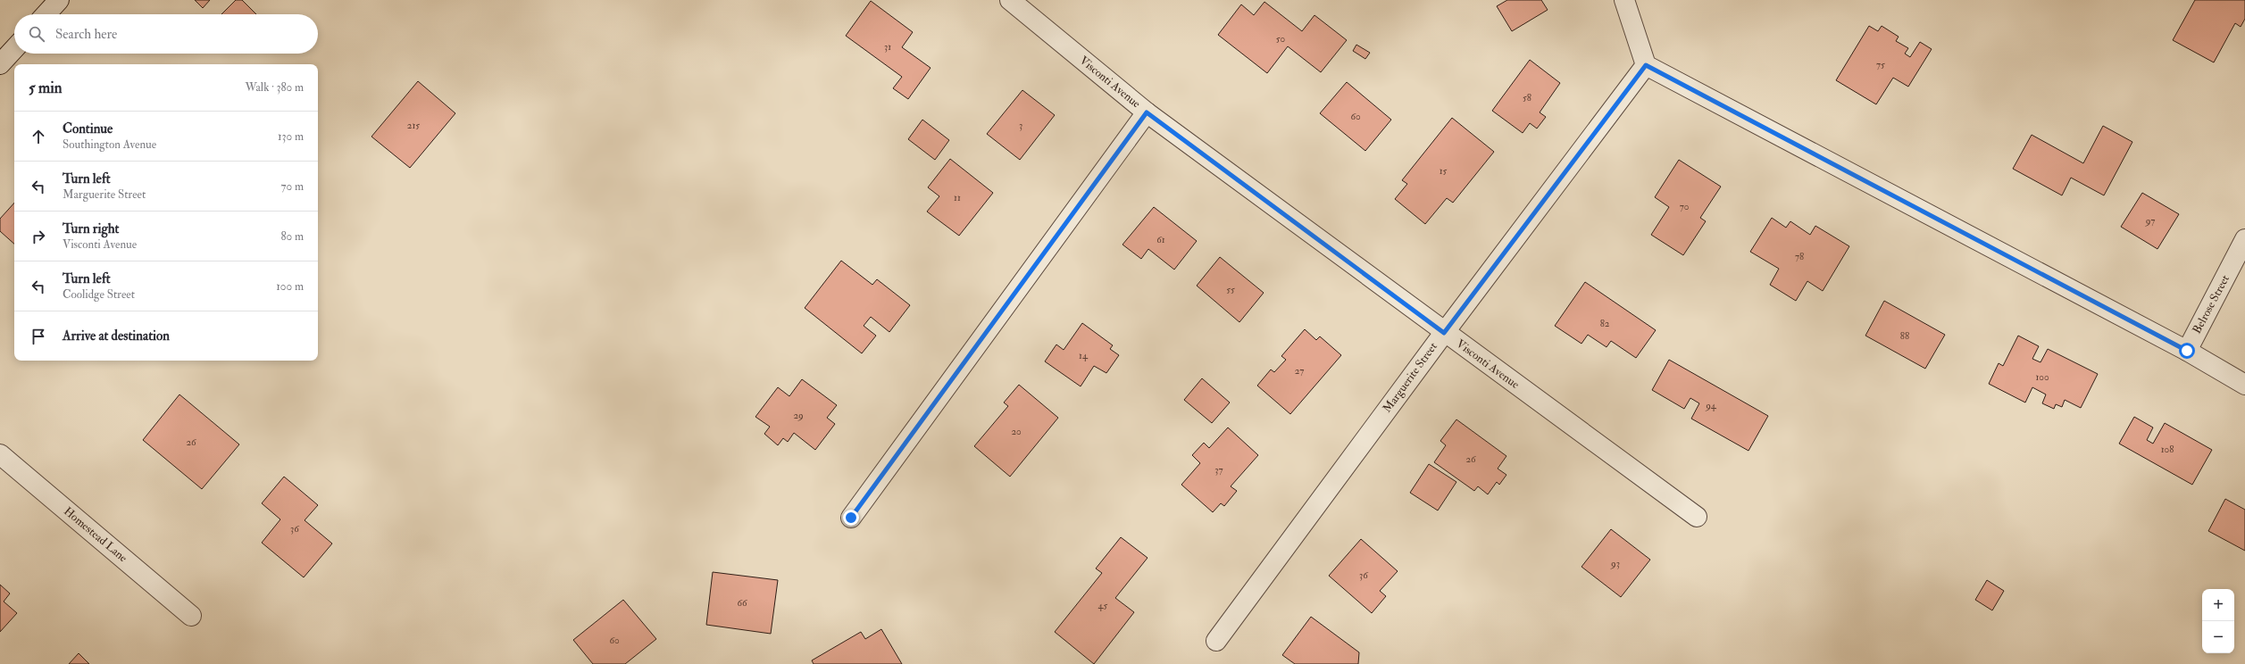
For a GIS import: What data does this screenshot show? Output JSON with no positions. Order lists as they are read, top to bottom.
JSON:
{
  "streets": {
    "street": [
      "Visconti Avenue",
      "Belrose Street",
      "Marguerite Street",
      "Homestead Lane"
    ]
  },
  "crossings": [
    ["Visconti Avenue", "Marguerite Street"]
  ],
  "house_numbers": [
    "50",
    "31",
    "75",
    "58",
    "60",
    "215",
    "3",
    "15",
    "11",
    "70",
    "97",
    "61",
    "78",
    "55",
    "82",
    "88",
    "14",
    "27",
    "100",
    "94",
    "29",
    "20",
    "26",
    "108",
    "26",
    "37",
    "36",
    "93",
    "36",
    "66",
    "45",
    "60"
  ],
  "page": {
    "search": "Search here",
    "heading": ["5 min", "Walk · 380 m"],
    "list": [
      ["Continue", "Southington Avenue", "130 m"],
      ["Turn left", "Marguerite Street", "70 m"],
      ["Turn right", "Visconti Avenue", "80 m"],
      ["Turn left", "Coolidge Street", "100 m"],
      "Arrive at destination"
    ],
    "map_buttons": ["+", "−"]
  }
}
